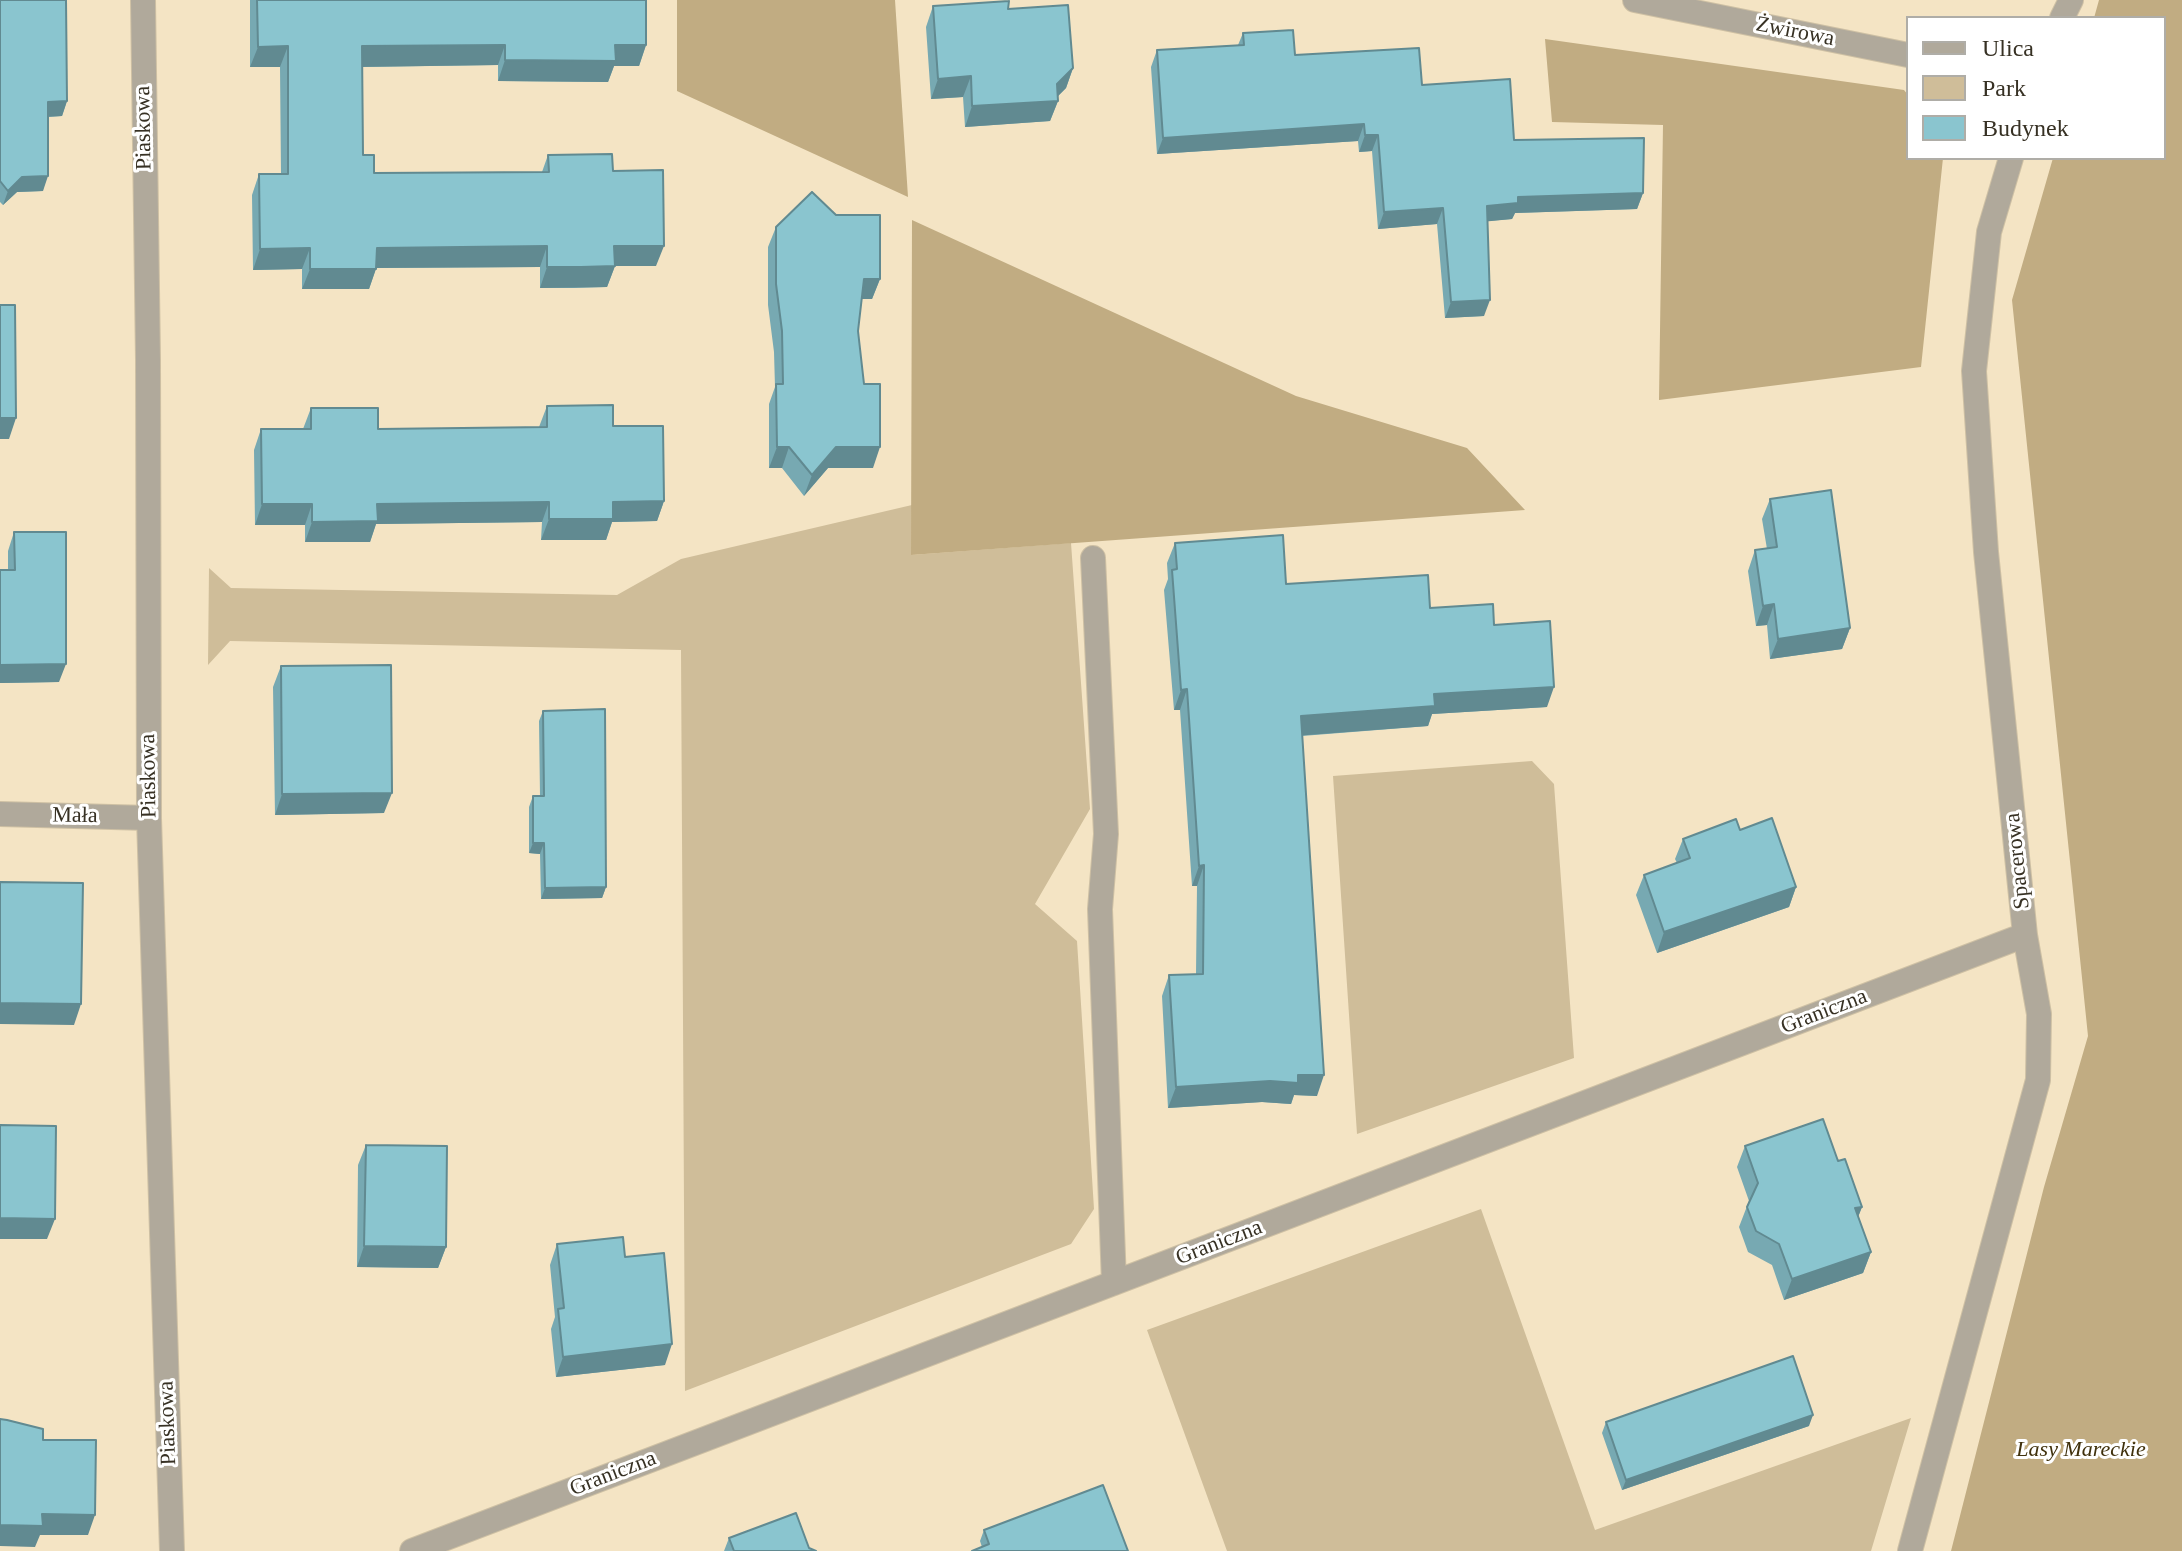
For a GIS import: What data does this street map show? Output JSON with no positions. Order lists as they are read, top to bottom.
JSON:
{
  "streets": {
    "street": [
      "Żwirowa",
      "Piaskowa",
      "Mała",
      "Spacerowa",
      "Graniczna"
    ]
  },
  "crossings": [
    ["Piaskowa", "Mała"],
    ["Spacerowa", "Graniczna"]
  ],
  "parks": ["Lasy Mareckie"],
  "legend": ["Ulica", "Park", "Budynek"]
}
